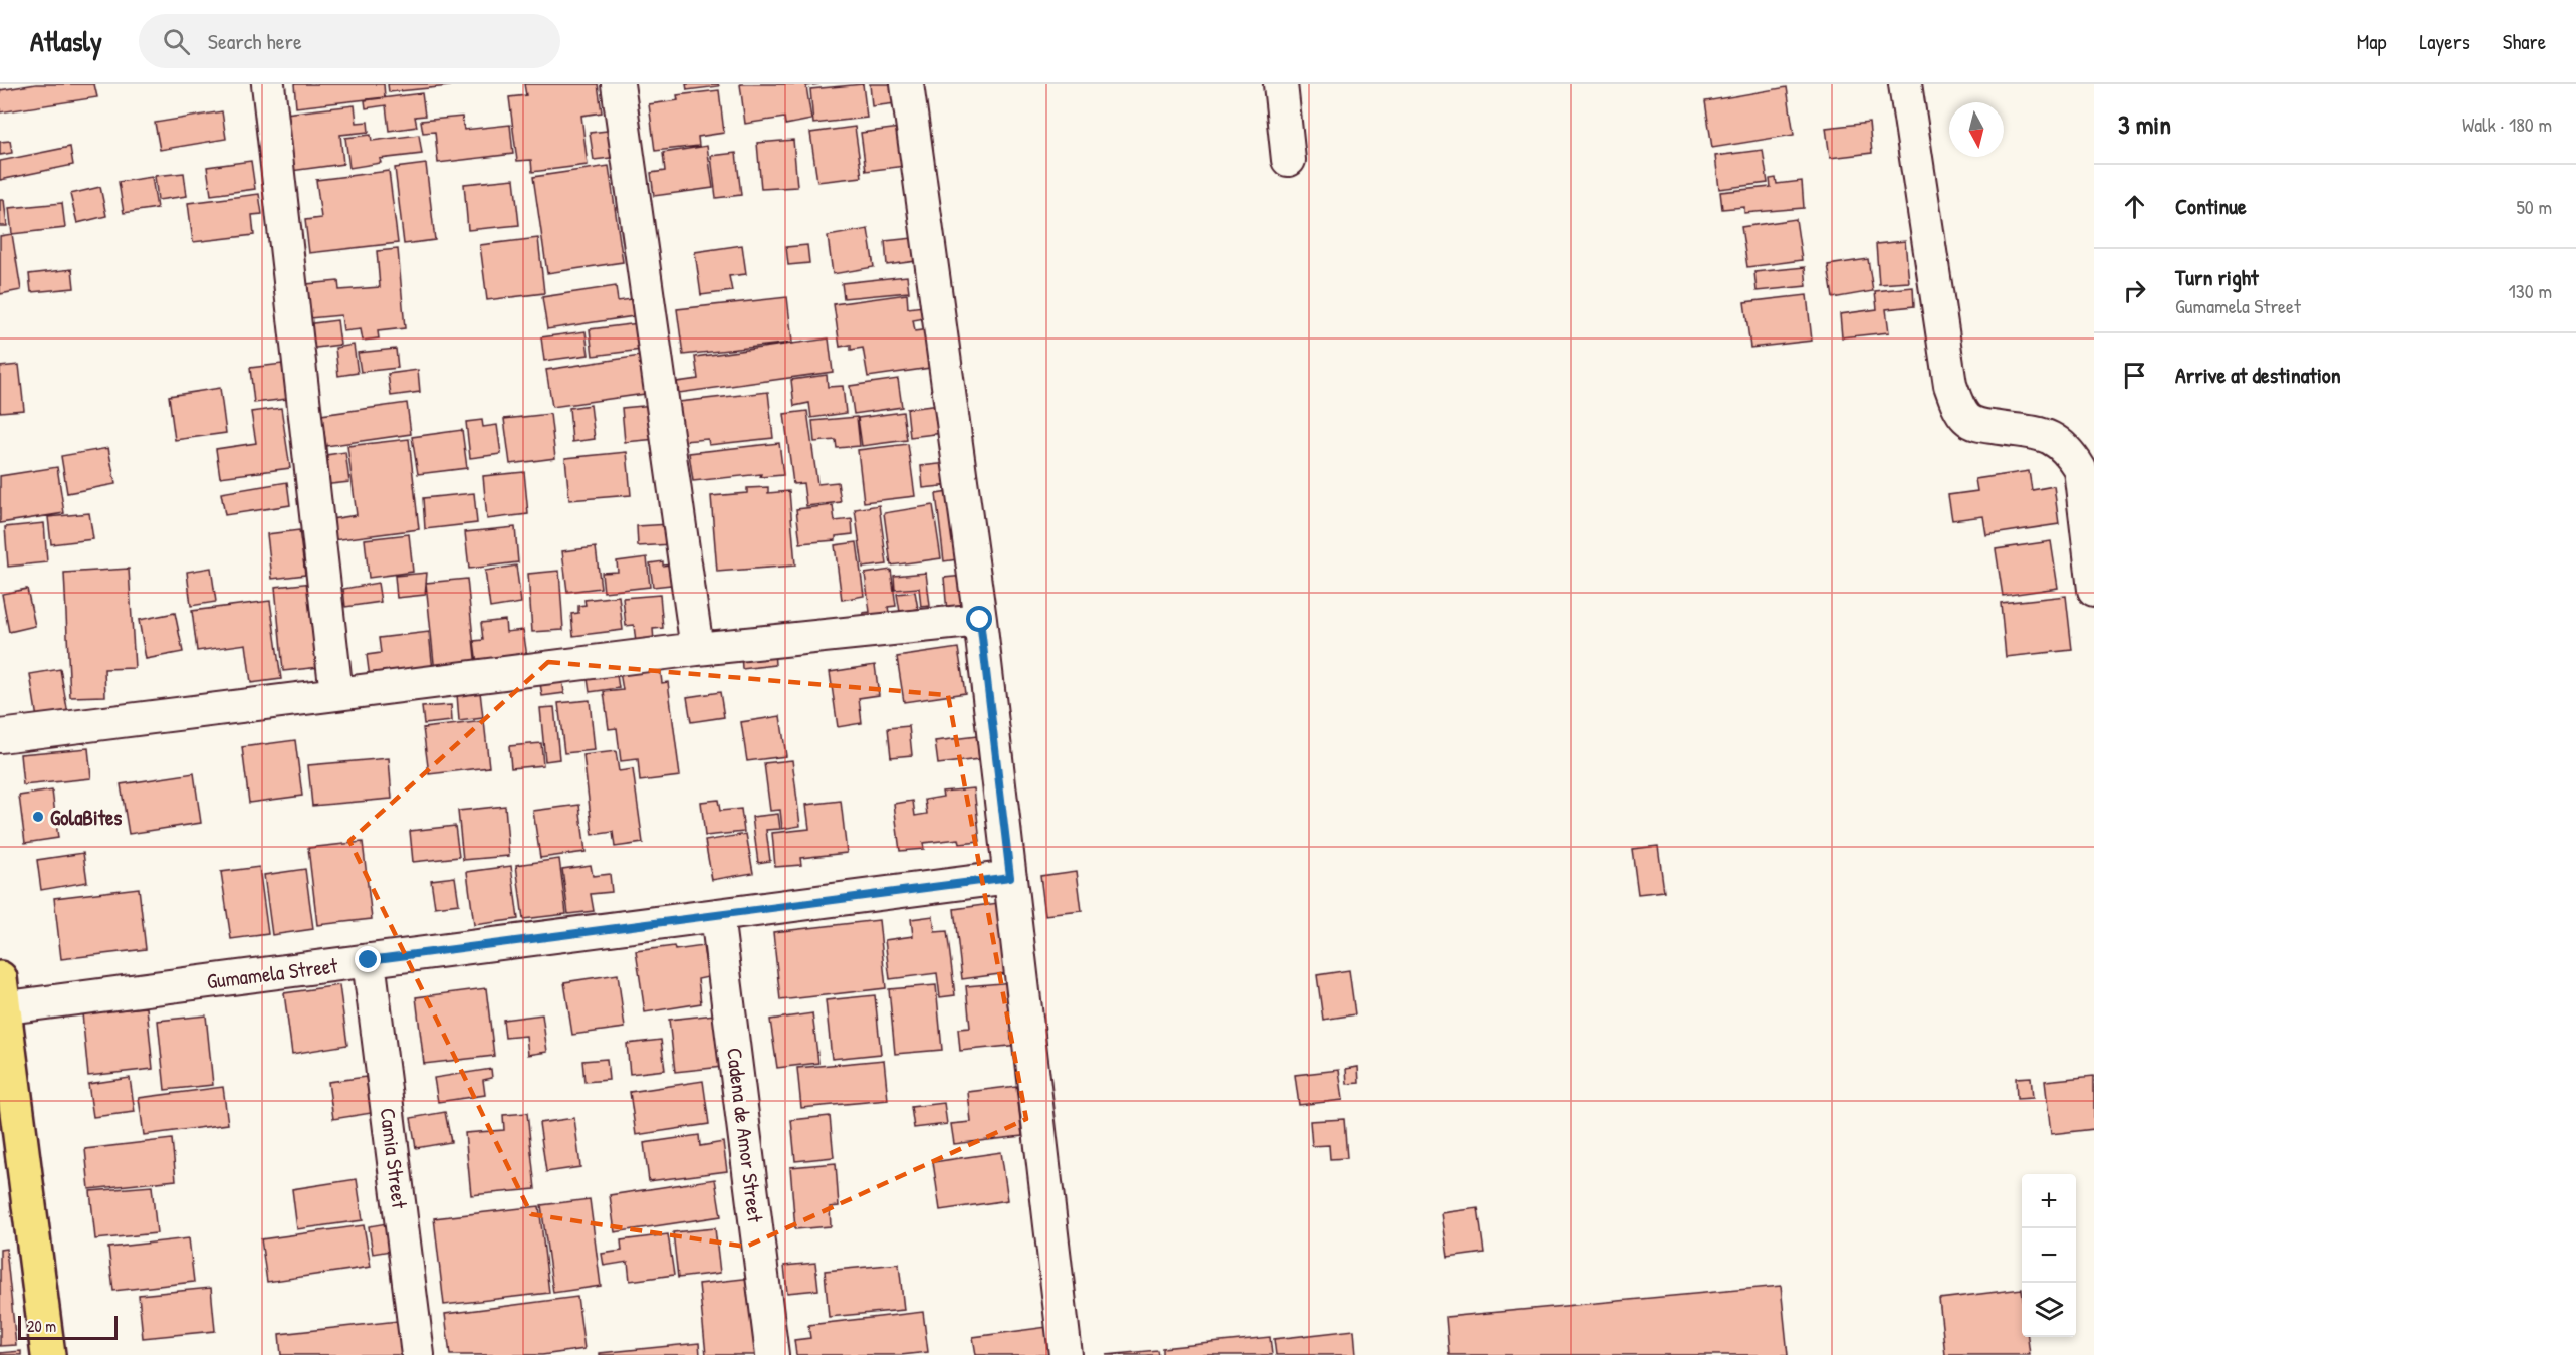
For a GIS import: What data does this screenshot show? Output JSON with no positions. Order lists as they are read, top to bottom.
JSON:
{
  "streets": {
    "street": ["Gumamela Street", "Cadena de Amor Street", "Camia Street"]
  },
  "crossings": [
    ["Gumamela Street", "Cadena de Amor Street"],
    ["Gumamela Street", "Camia Street"]
  ],
  "places": ["GolaBites"],
  "scale_bar": "20 m",
  "north": "bottom",
  "page": {
    "header": "Atlasly",
    "search": "Search here",
    "nav": ["Map", "Layers", "Share"],
    "heading": ["3 min", "Walk · 180 m"],
    "list": [
      ["Continue", "50 m"],
      ["Turn right", "Gumamela Street", "130 m"],
      "Arrive at destination"
    ],
    "map_buttons": ["+", "−"],
    "scale": "20 m"
  }
}
